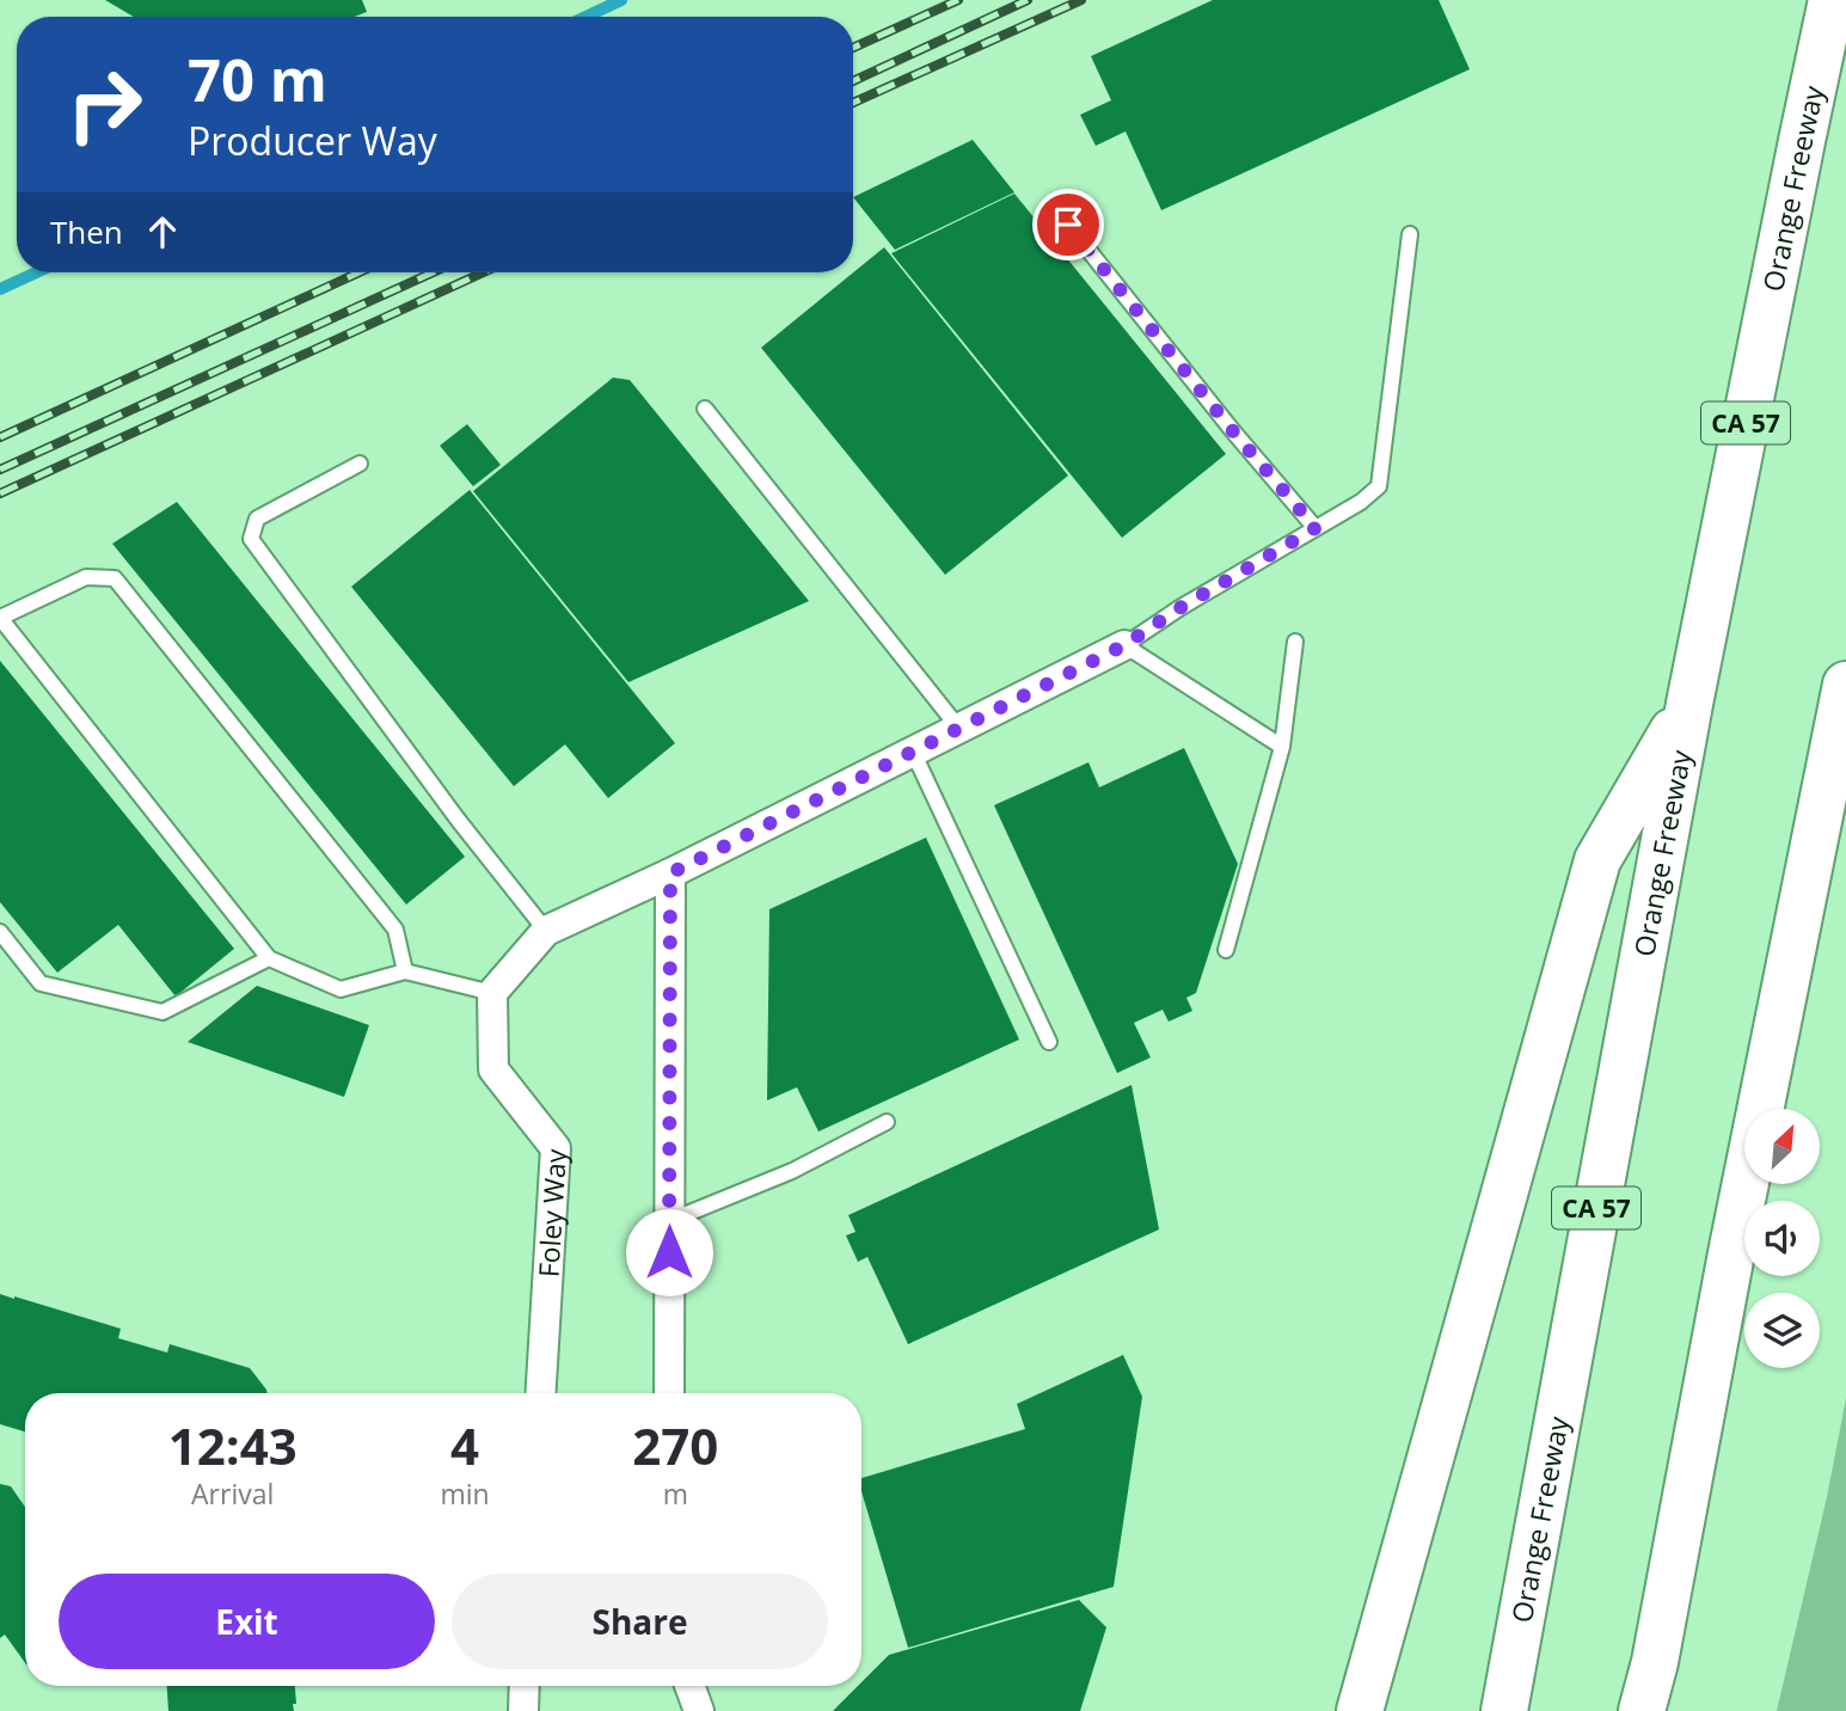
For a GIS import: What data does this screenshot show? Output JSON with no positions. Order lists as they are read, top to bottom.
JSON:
{
  "streets": {
    "highway": ["Orange Freeway", "CA 57"],
    "street": ["Foley Way"]
  },
  "north": "top right",
  "page": {
    "turn": ["70 m", "Producer Way"],
    "then": "Then",
    "eta": [
      "12:43",
      "Arrival",
      "4",
      "min",
      "270",
      "m"
    ],
    "buttons": ["Exit", "Share"]
  }
}
